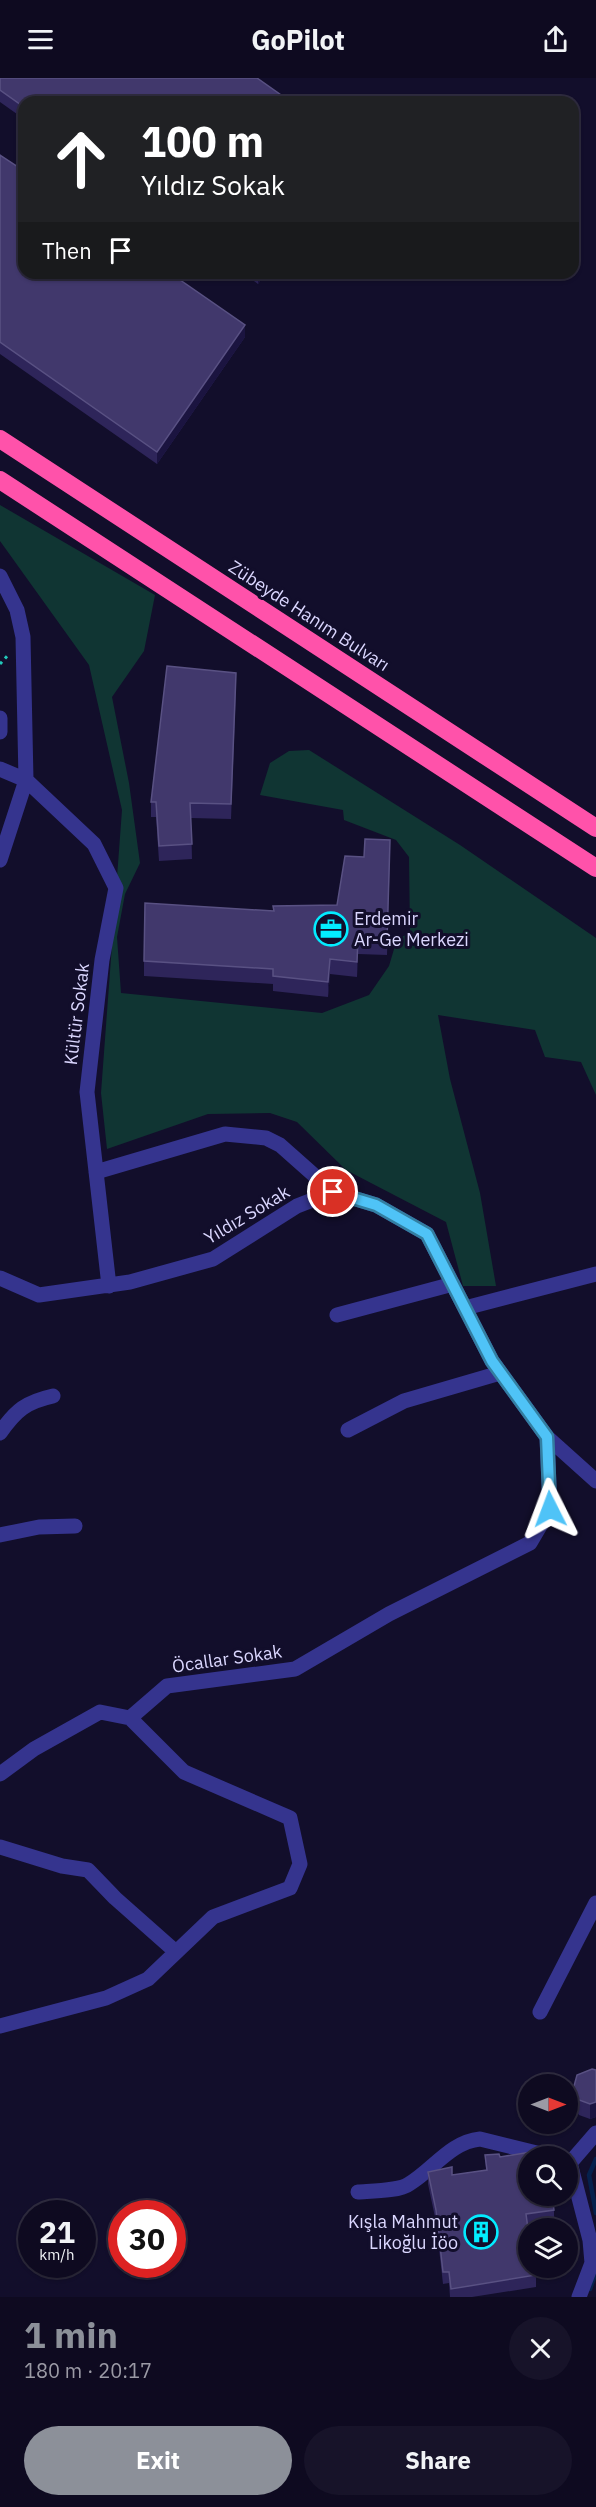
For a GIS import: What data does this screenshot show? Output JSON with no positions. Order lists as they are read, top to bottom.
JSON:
{
  "streets": {
    "highway": ["Zübeyde Hanım Bulvarı"],
    "street": ["Kültür Sokak", "Yıldız Sokak", "Öcallar Sokak"]
  },
  "crossings": [
    ["Kültür Sokak", "Yıldız Sokak"]
  ],
  "places": {
    "office": ["Erdemir Ar-Ge Merkezi"],
    "building": ["Kışla Mahmut Likoğlu İöo"]
  },
  "north": "right",
  "page": {
    "header": "GoPilot",
    "turn": ["100 m", "Yıldız Sokak"],
    "then": "Then",
    "speed": "21 km/h",
    "limit": "30",
    "heading": ["1 min", "180 m · 20:17"],
    "buttons": ["Exit", "Share"]
  }
}
